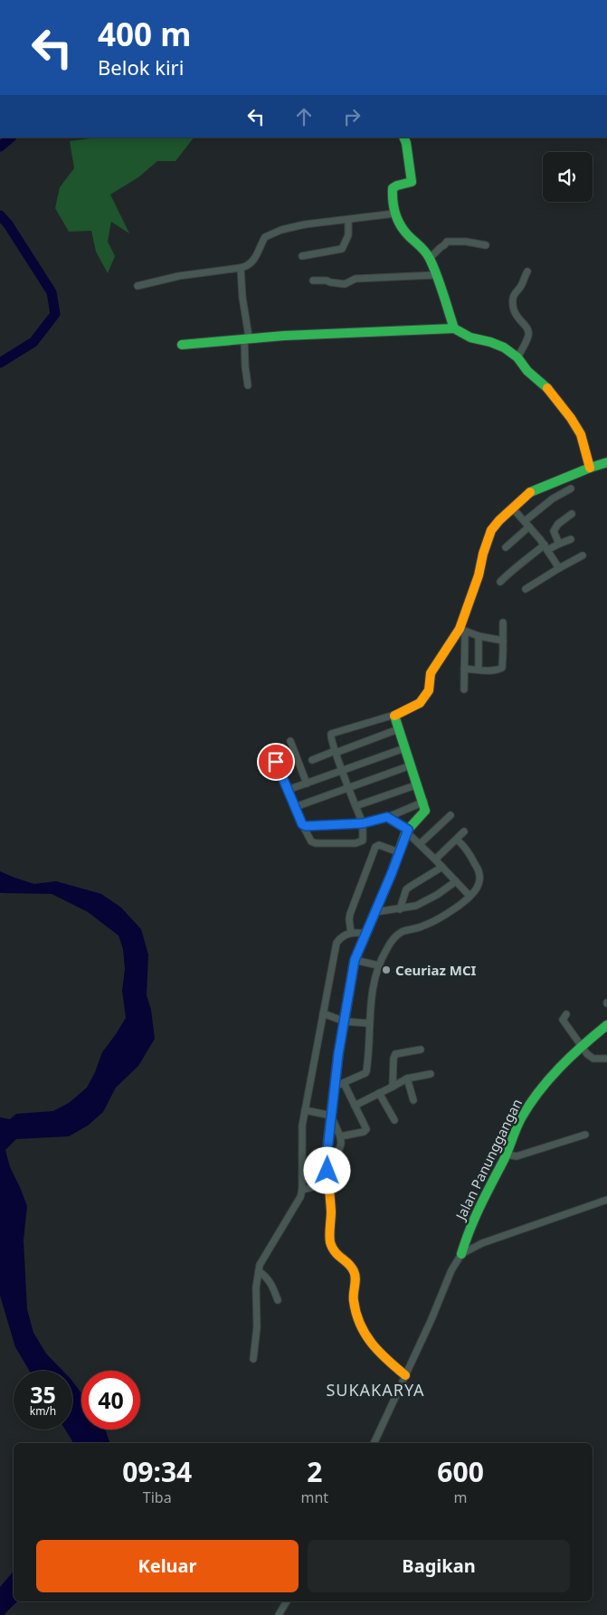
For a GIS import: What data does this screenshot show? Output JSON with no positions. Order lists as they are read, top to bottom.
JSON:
{
  "streets": {
    "street": ["Jalan Panunggangan"]
  },
  "districts": ["SUKAKARYA"],
  "places": ["Ceuriaz MCI"],
  "page": {
    "turn": ["400 m", "Belok kiri"],
    "speed": "35 km/h",
    "limit": "40",
    "eta": [
      "09:34",
      "Tiba",
      "2",
      "mnt",
      "600",
      "m"
    ],
    "buttons": ["Keluar", "Bagikan"]
  }
}
